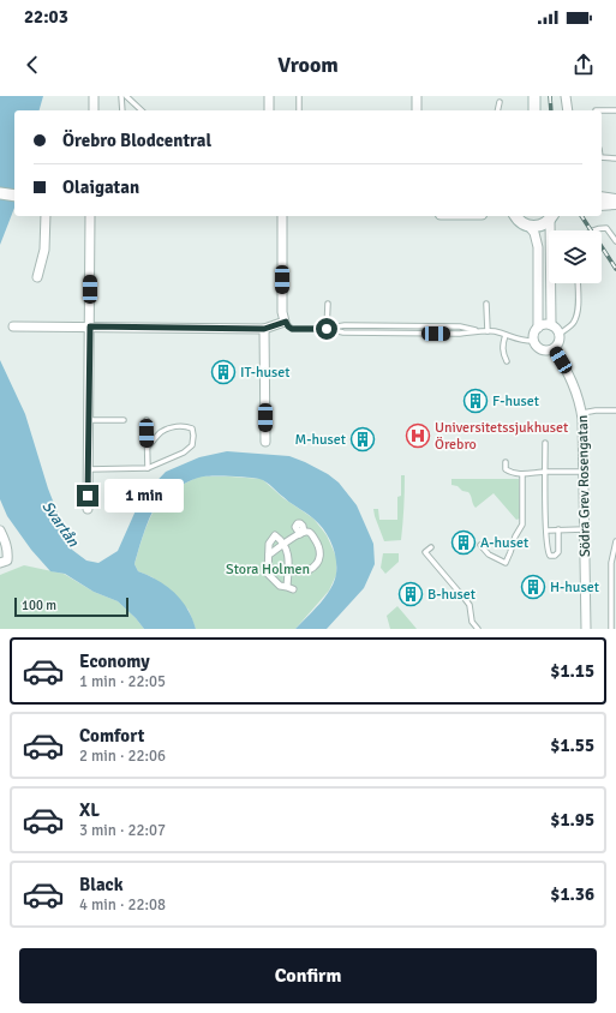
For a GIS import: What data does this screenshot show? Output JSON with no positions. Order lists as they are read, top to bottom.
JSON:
{
  "streets": {
    "street": ["Södra Grev Rosengatan"]
  },
  "water": ["Svartån"],
  "parks": ["Stora Holmen"],
  "places": {
    "building": [
      "IT-huset",
      "F-huset",
      "M-huset",
      "A-huset",
      "H-huset",
      "B-huset"
    ],
    "hospital": ["Universitetssjukhuset Örebro"]
  },
  "scale_bar": "100 m",
  "page": {
    "status": "22:03",
    "header": "Vroom",
    "banner": ["Örebro Blodcentral", "Olaigatan"],
    "bubble": "1 min",
    "scale": "100 m",
    "list": [
      {
        "name": "Economy",
        "note": "1 min · 22:05",
        "value": "$1.15"
      },
      {
        "name": "Comfort",
        "note": "2 min · 22:06",
        "value": "$1.55"
      },
      {
        "name": "XL",
        "note": "3 min · 22:07",
        "value": "$1.95"
      },
      {
        "name": "Black",
        "note": "4 min · 22:08",
        "value": "$1.36"
      }
    ],
    "buttons": "Confirm"
  }
}
